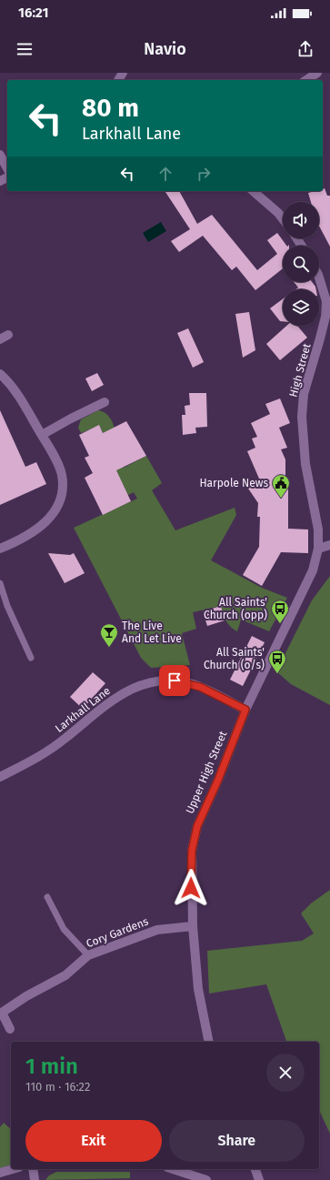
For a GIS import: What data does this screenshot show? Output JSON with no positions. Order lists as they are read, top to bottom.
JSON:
{
  "streets": {
    "street": [
      "High Street",
      "Larkhall Lane",
      "Upper High Street",
      "Cory Gardens"
    ]
  },
  "crossings": [
    ["High Street", "Upper High Street"],
    ["Larkhall Lane", "Upper High Street"],
    ["Upper High Street", "Cory Gardens"]
  ],
  "places": {
    "public building": ["Harpole News"],
    "bus stop": ["All Saints' Church (opp)", "All Saints' Church (o/s)"],
    "bar": ["The Live And Let Live"]
  },
  "page": {
    "status": "16:21",
    "header": "Navio",
    "turn": ["80 m", "Larkhall Lane"],
    "heading": ["1 min", "110 m · 16:22"],
    "buttons": ["Exit", "Share"]
  }
}
